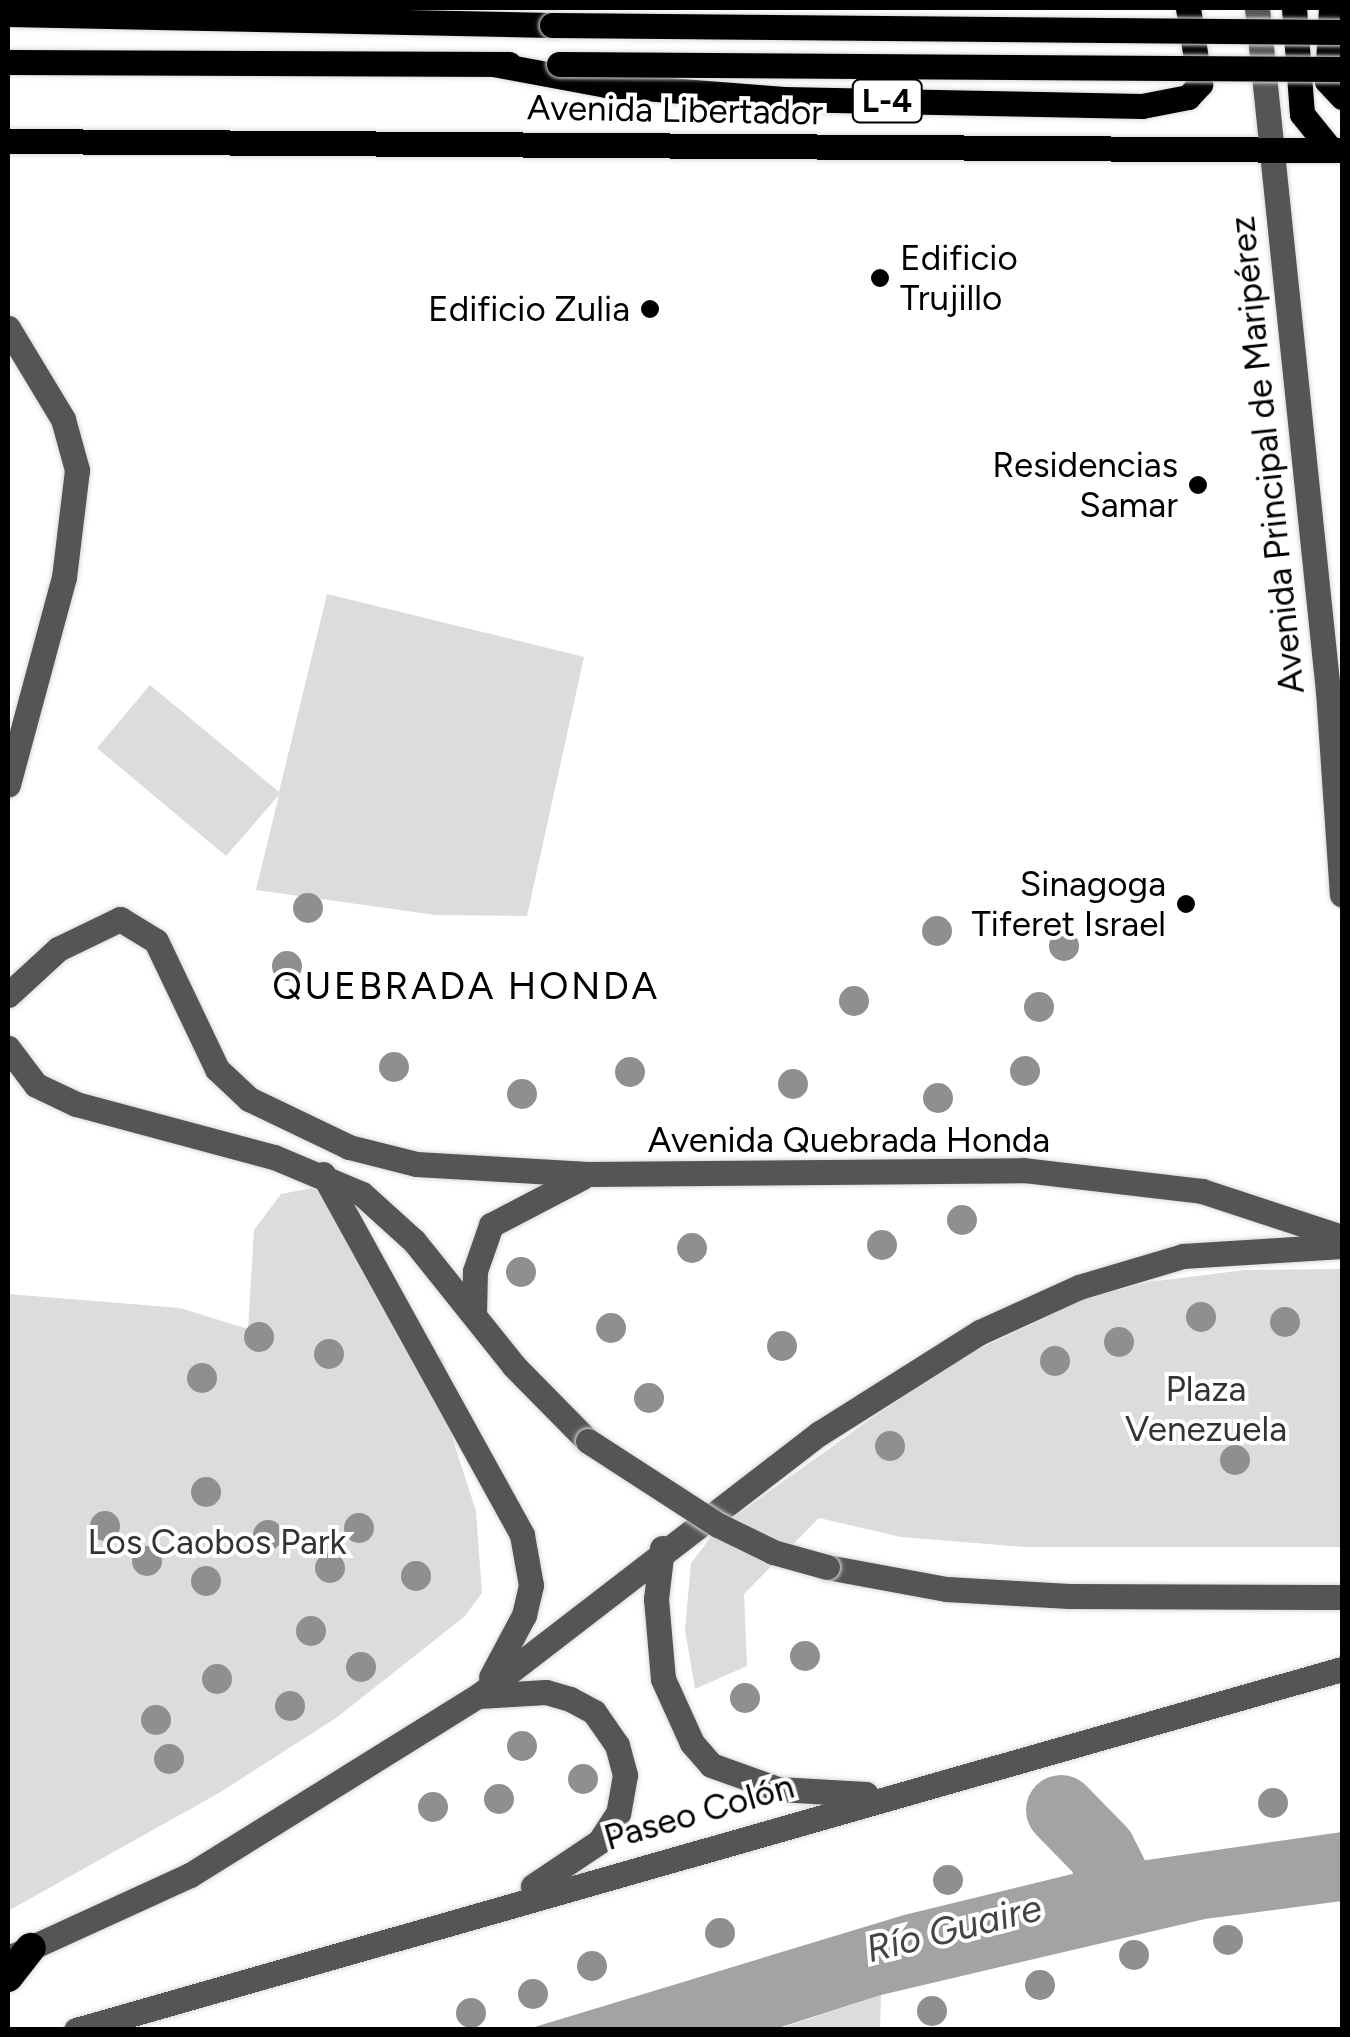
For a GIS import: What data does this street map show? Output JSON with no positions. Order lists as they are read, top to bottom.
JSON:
{
  "streets": {
    "main road": ["L-4", "Avenida Libertador"],
    "street": ["Avenida Principal de Maripérez", "Avenida Quebrada Honda", "Paseo Colón"]
  },
  "crossings": [
    ["L-4", "Avenida Libertador"],
    ["Avenida Libertador", "Avenida Principal de Maripérez"]
  ],
  "districts": ["QUEBRADA HONDA"],
  "water": ["Río Guaire"],
  "parks": ["Plaza Venezuela", "Los Caobos Park"],
  "places": [
    "Edificio Trujillo",
    "Edificio Zulia",
    "Residencias Samar",
    "Sinagoga Tiferet Israel"
  ]
}
